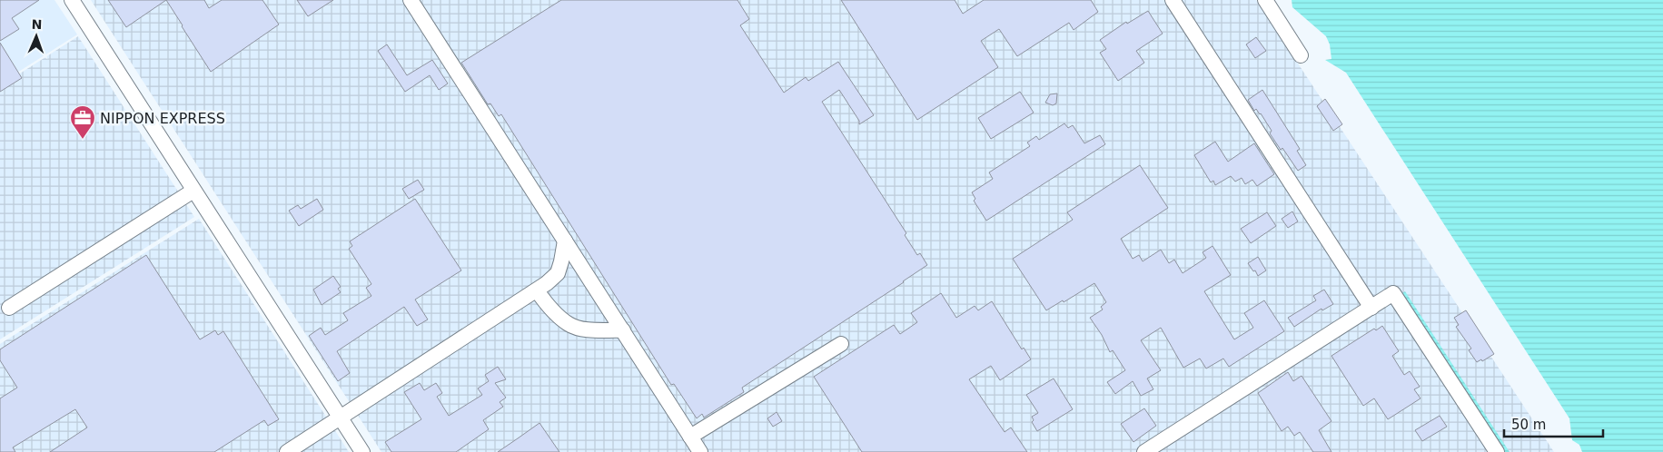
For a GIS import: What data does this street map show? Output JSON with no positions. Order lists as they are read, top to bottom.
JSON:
{
  "places": {
    "office": ["NIPPON EXPRESS"]
  },
  "scale_bar": "50 m",
  "north": "top"
}
